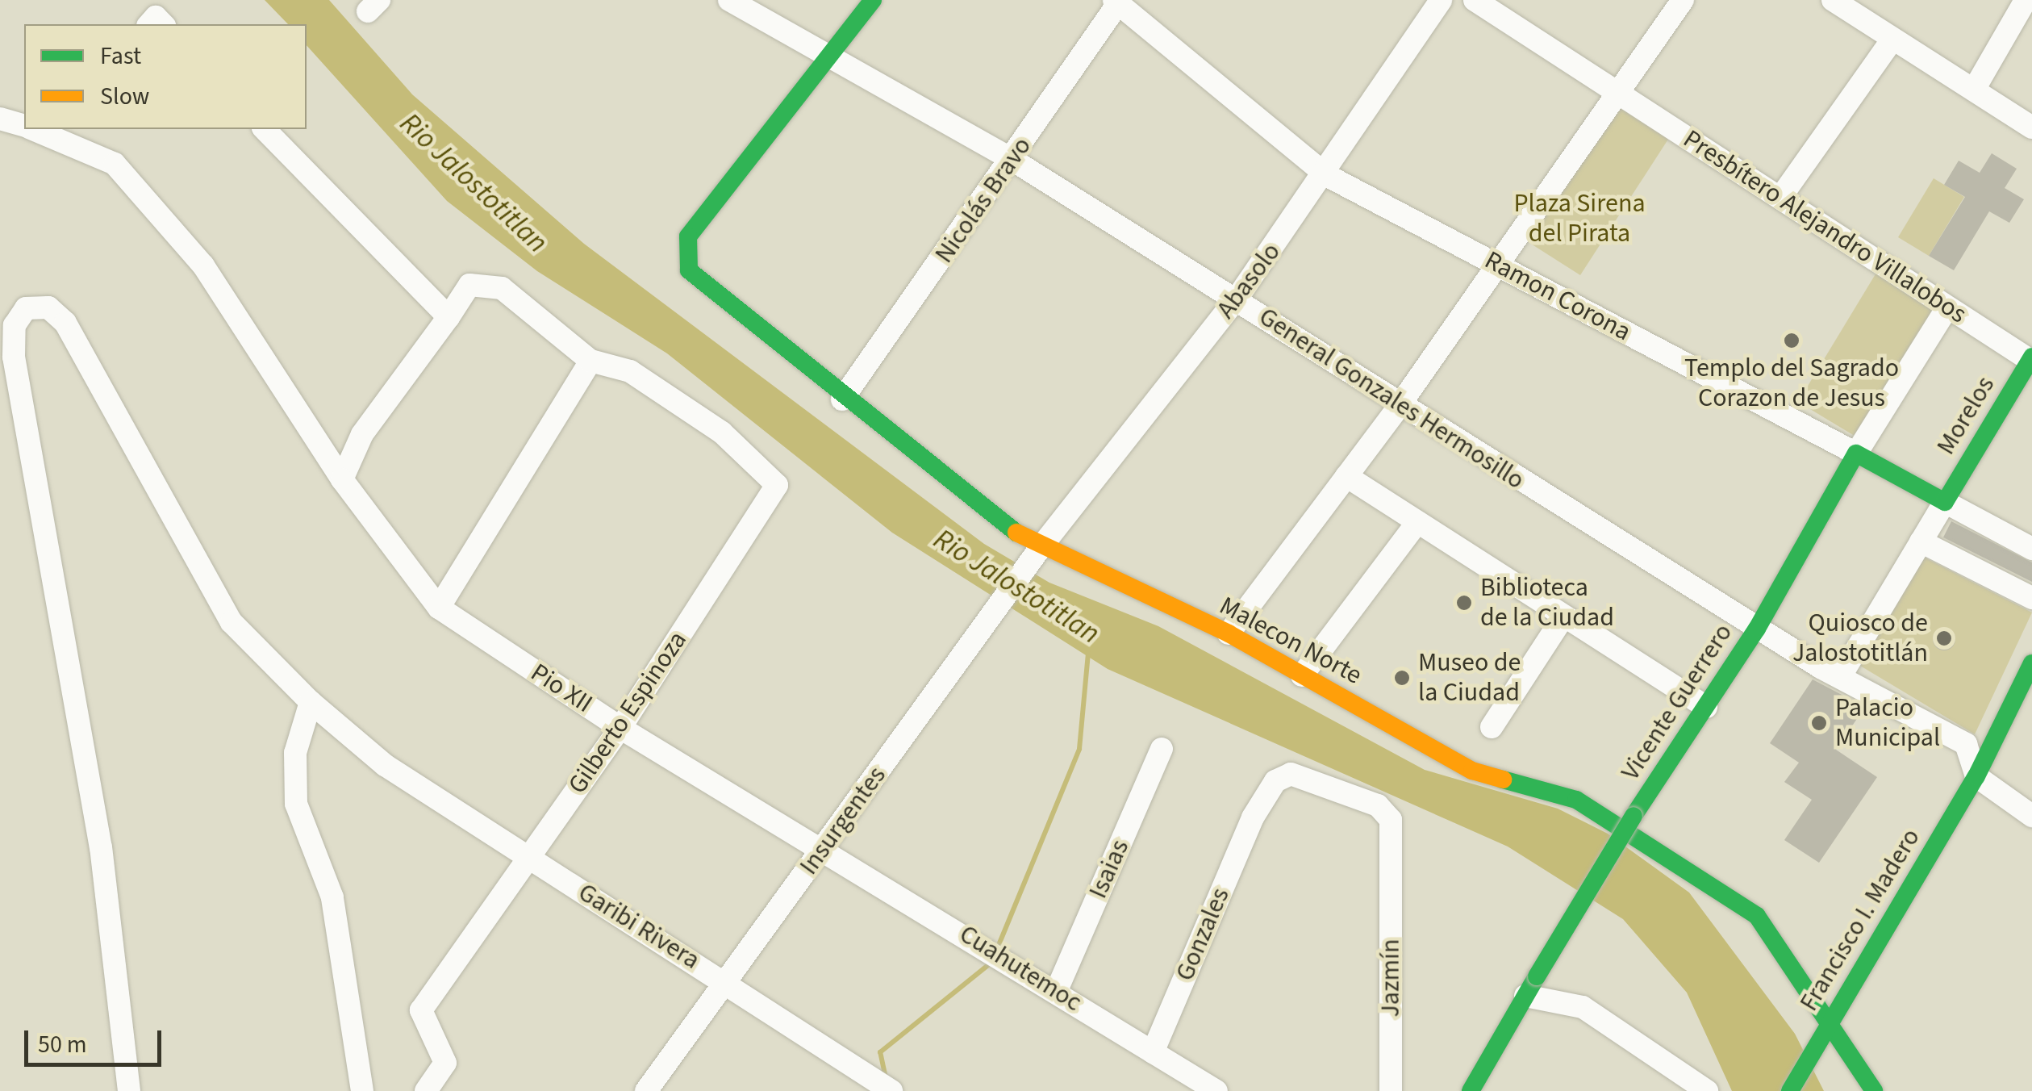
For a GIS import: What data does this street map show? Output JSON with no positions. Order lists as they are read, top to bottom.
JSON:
{
  "streets": {
    "street": [
      "Nicolás Bravo",
      "Presbítero Alejandro Villalobos",
      "Abasolo",
      "Ramon Corona",
      "General Gonzales Hermosillo",
      "Morelos",
      "Malecon Norte",
      "Pio XII",
      "Vicente Guerrero",
      "Gilberto Espinoza",
      "Insurgentes",
      "Isaias",
      "Francisco I. Madero",
      "Garibi Rivera",
      "Gonzales",
      "Cuahutemoc",
      "Jazmín"
    ]
  },
  "crossings": [
    ["Nicolás Bravo", "Ramon Corona"],
    ["Nicolás Bravo", "General Gonzales Hermosillo"],
    ["Nicolás Bravo", "Malecon Norte"],
    ["Presbítero Alejandro Villalobos", "Morelos"],
    ["Abasolo", "Ramon Corona"],
    ["Abasolo", "General Gonzales Hermosillo"],
    ["Abasolo", "Malecon Norte"],
    ["Abasolo", "Insurgentes"],
    ["Ramon Corona", "Morelos"],
    ["Ramon Corona", "Vicente Guerrero"],
    ["General Gonzales Hermosillo", "Malecon Norte"],
    ["General Gonzales Hermosillo", "Vicente Guerrero"],
    ["General Gonzales Hermosillo", "Francisco I. Madero"],
    ["Malecon Norte", "Insurgentes"],
    ["Malecon Norte", "Francisco I. Madero"],
    ["Pio XII", "Gilberto Espinoza"],
    ["Pio XII", "Insurgentes"],
    ["Pio XII", "Cuahutemoc"],
    ["Gilberto Espinoza", "Garibi Rivera"],
    ["Insurgentes", "Garibi Rivera"],
    ["Insurgentes", "Cuahutemoc"],
    ["Isaias", "Cuahutemoc"],
    ["Gonzales", "Cuahutemoc"],
    ["Gonzales", "Jazmín"]
  ],
  "water": ["Rio Jalostotitlan"],
  "parks": ["Plaza Sirena del Pirata"],
  "places": [
    "Templo del Sagrado Corazon de Jesus",
    "Biblioteca de la Ciudad",
    "Quiosco de Jalostotitlán",
    "Museo de la Ciudad",
    "Palacio Municipal"
  ],
  "legend": ["Fast", "Slow"],
  "scale_bar": "50 m"
}
